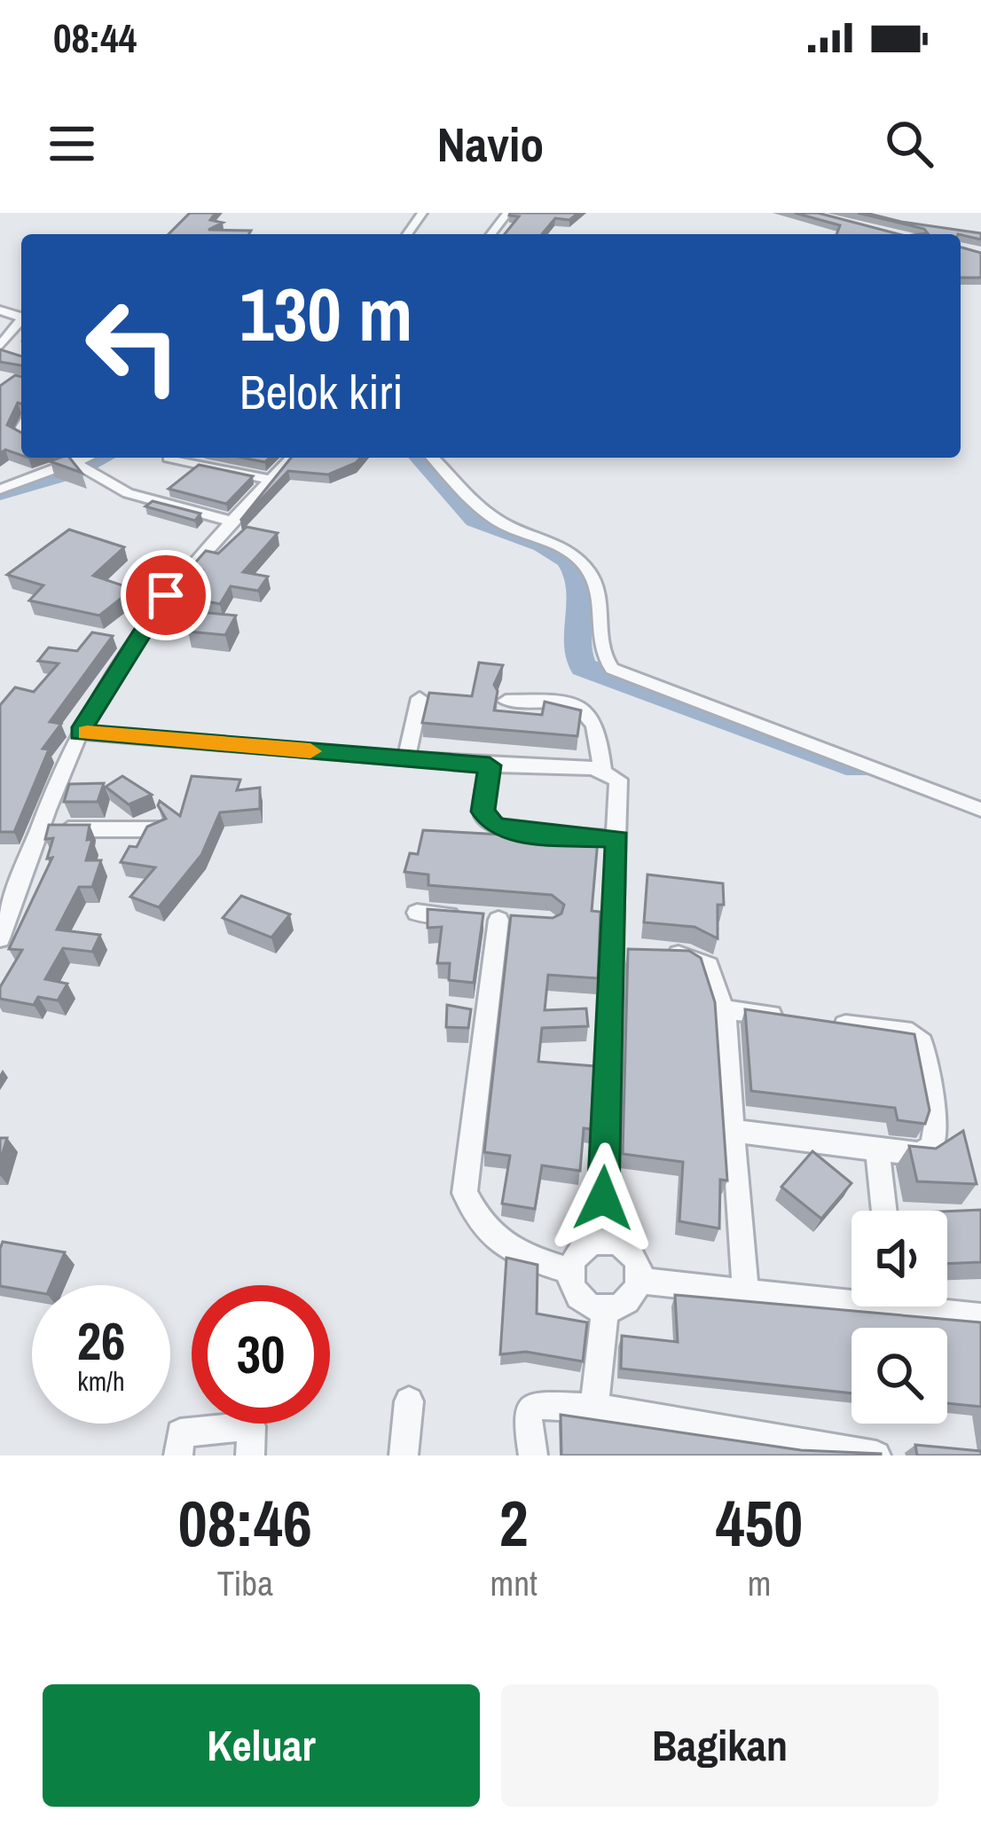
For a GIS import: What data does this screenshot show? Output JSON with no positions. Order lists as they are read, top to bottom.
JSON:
{
  "page": {
    "status": "08:44",
    "header": "Navio",
    "turn": ["130 m", "Belok kiri"],
    "speed": "26 km/h",
    "limit": "30",
    "eta": [
      "08:46",
      "Tiba",
      "2",
      "mnt",
      "450",
      "m"
    ],
    "buttons": ["Keluar", "Bagikan"]
  }
}
